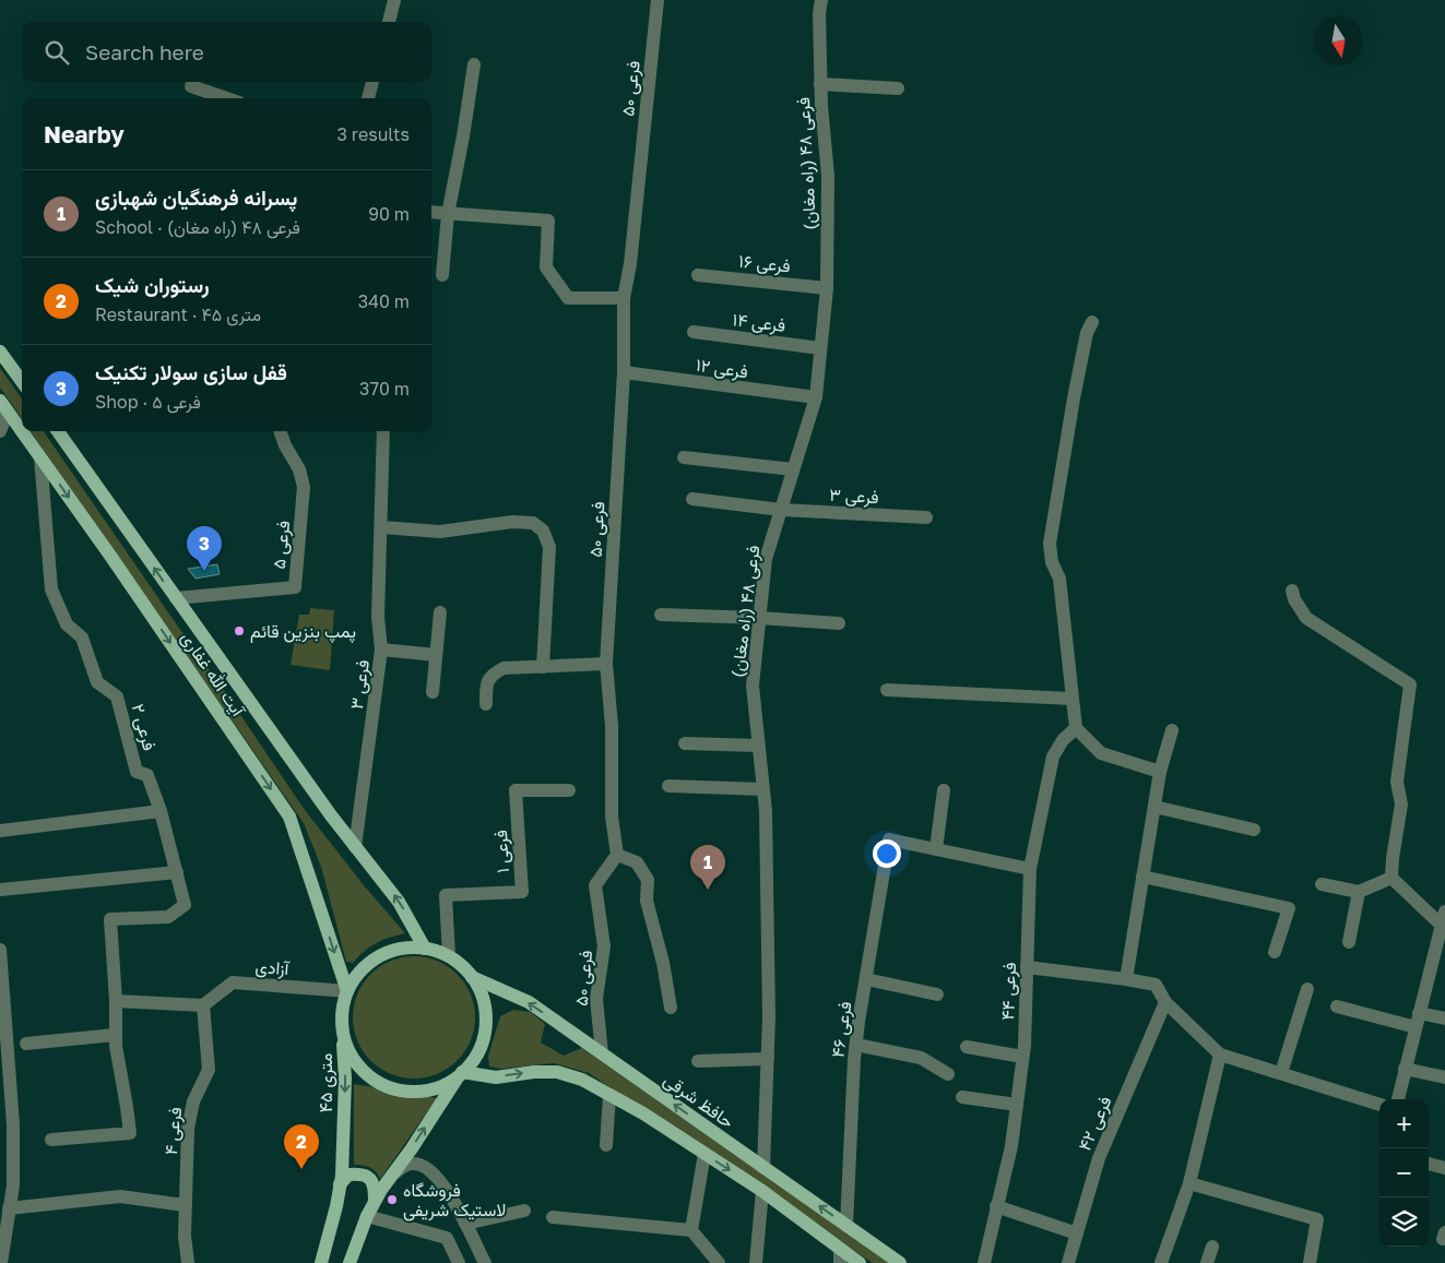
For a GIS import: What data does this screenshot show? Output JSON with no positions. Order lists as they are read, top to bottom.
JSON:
{
  "streets": {
    "main road": ["آیت الله غفاری", "۴۵ متری", "حافظ شرقی"],
    "street": [
      "فرعی ۵۰",
      "فرعی ۴۸ (راه مغان)",
      "فرعی ۱۶",
      "فرعی ۱۴",
      "فرعی ۱۲",
      "فرعی ۳",
      "فرعی ۵",
      "فرعی ۲",
      "فرعی ۱",
      "آزادی",
      "فرعی ۴۴",
      "فرعی ۴۶",
      "فرعی ۴۲",
      "فرعی ۴"
    ]
  },
  "crossings": [
    ["فرعی ۵۰", "فرعی ۱۲"],
    ["فرعی ۵۰", "حافظ شرقی"],
    ["فرعی ۴۸ (راه مغان)", "فرعی ۱۶"],
    ["فرعی ۴۸ (راه مغان)", "فرعی ۱۴"],
    ["فرعی ۴۸ (راه مغان)", "فرعی ۱۲"],
    ["فرعی ۴۸ (راه مغان)", "فرعی ۳"],
    ["فرعی ۴۸ (راه مغان)", "حافظ شرقی"],
    ["فرعی ۳", "آیت الله غفاری"],
    ["فرعی ۵", "آیت الله غفاری"],
    ["آیت الله غفاری", "فرعی ۲"],
    ["آیت الله غفاری", "فرعی ۱"],
    ["آیت الله غفاری", "آزادی"],
    ["آیت الله غفاری", "۴۵ متری"],
    ["آیت الله غفاری", "حافظ شرقی"],
    ["فرعی ۱", "آزادی"],
    ["فرعی ۱", "۴۵ متری"],
    ["فرعی ۱", "حافظ شرقی"],
    ["آزادی", "۴۵ متری"],
    ["آزادی", "حافظ شرقی"],
    ["آزادی", "فرعی ۴"],
    ["فرعی ۴۶", "حافظ شرقی"],
    ["۴۵ متری", "حافظ شرقی"]
  ],
  "one_way": ["۴۵ متری"],
  "places": ["پمپ بنزین قائم", "فروشگاه لاستیک شریفی"],
  "north": "bottom",
  "page": {
    "search": "Search here",
    "heading": ["Nearby", "3 results"],
    "list": [
      {
        "mark": "1",
        "name": "پسرانه فرهنگیان شهبازی",
        "note": "School · فرعی ۴۸ (راه مغان)",
        "value": "90 m"
      },
      {
        "mark": "2",
        "name": "رستوران شیک",
        "note": "Restaurant · ۴۵ متری",
        "value": "340 m"
      },
      {
        "mark": "3",
        "name": "قفل سازی سولار تکنیک",
        "note": "Shop · فرعی ۵",
        "value": "370 m"
      }
    ],
    "pins": ["3", "1", "2"],
    "map_buttons": ["+", "−"]
  }
}
